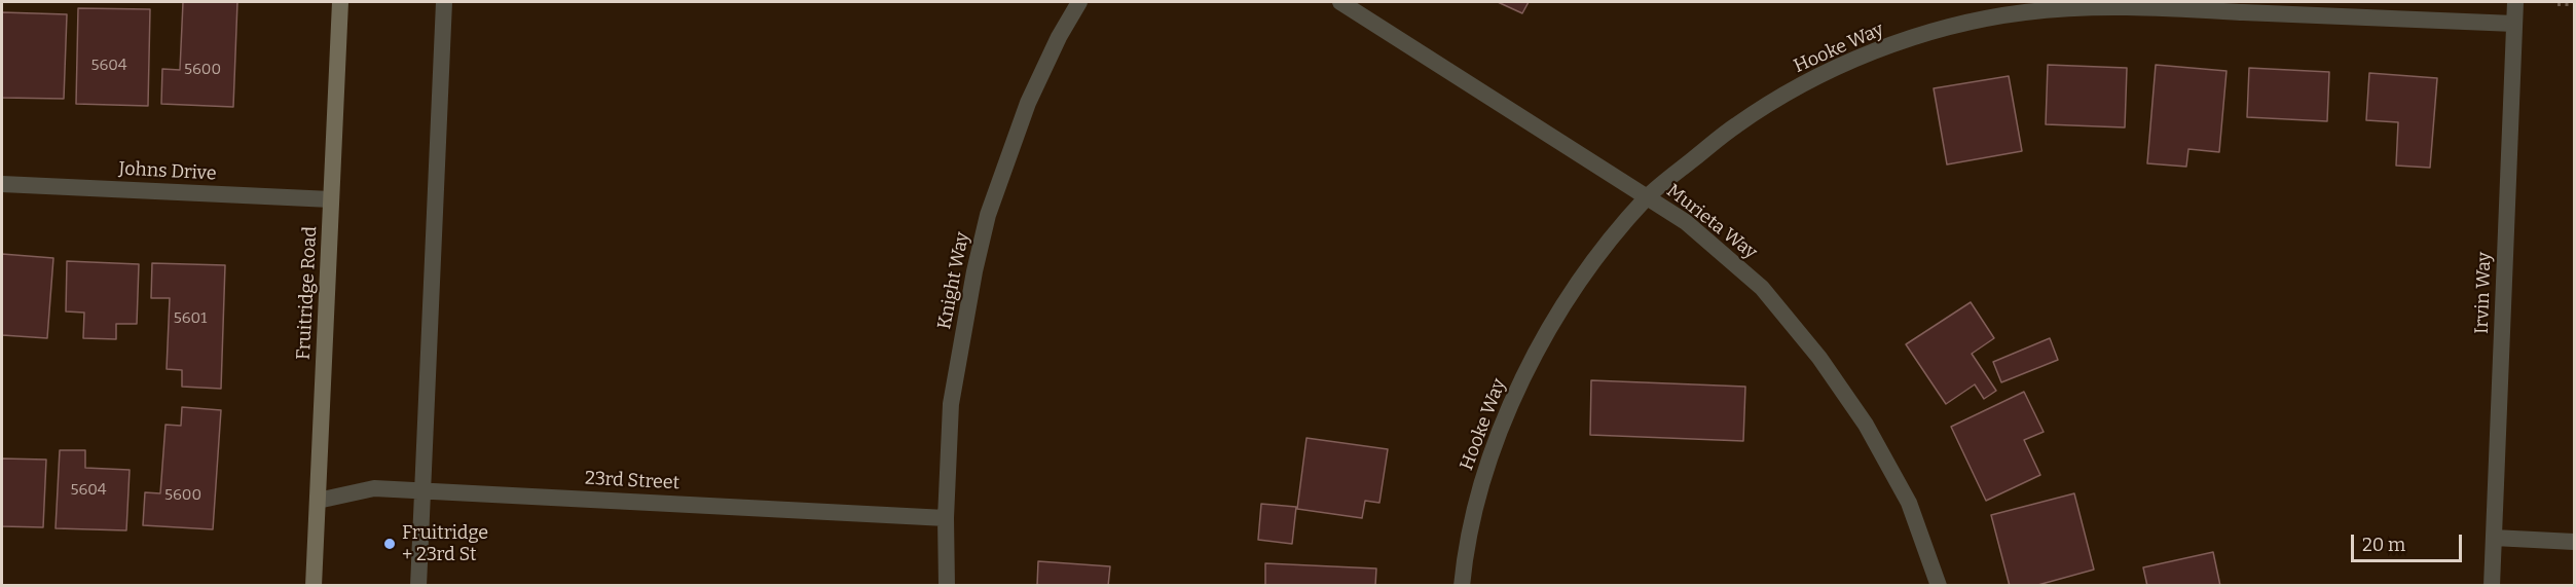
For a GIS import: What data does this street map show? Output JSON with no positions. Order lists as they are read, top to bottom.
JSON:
{
  "streets": {
    "main road": ["Fruitridge Road"],
    "street": [
      "Hooke Way",
      "Johns Drive",
      "Murieta Way",
      "Knight Way",
      "Irvin Way",
      "23rd Street"
    ]
  },
  "crossings": [
    ["Hooke Way", "Murieta Way"],
    ["Hooke Way", "Irvin Way"],
    ["Johns Drive", "Fruitridge Road"],
    ["Knight Way", "23rd Street"],
    ["Fruitridge Road", "23rd Street"]
  ],
  "places": ["Fruitridge + 23rd St"],
  "house_numbers": [
    "5604",
    "5600",
    "5601",
    "5604",
    "5600"
  ],
  "scale_bar": "20 m"
}
